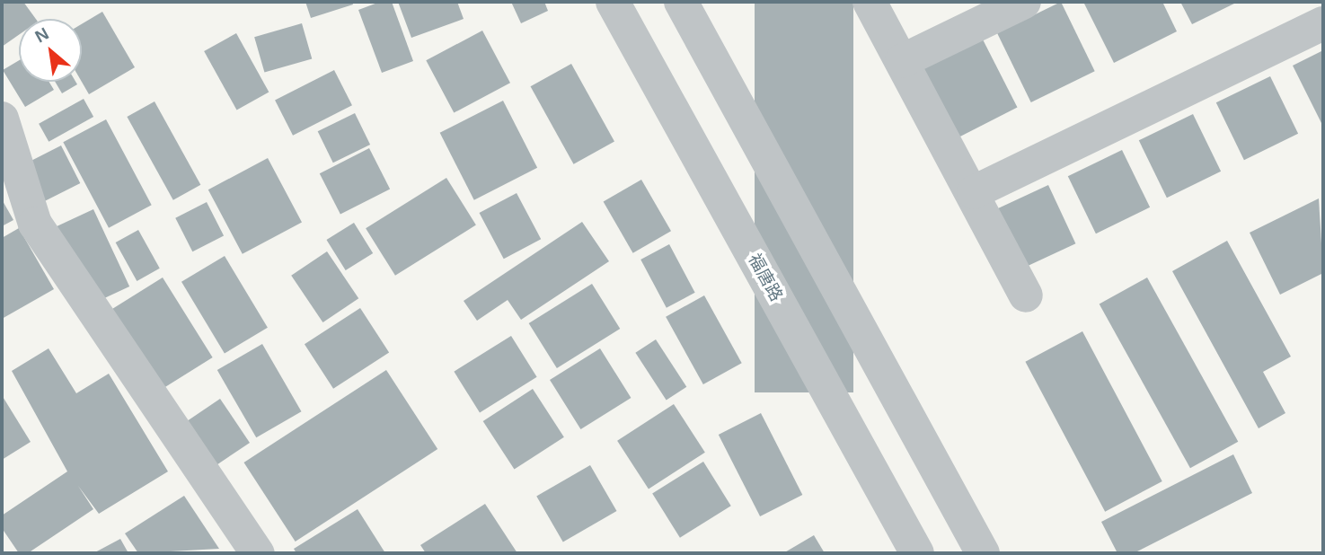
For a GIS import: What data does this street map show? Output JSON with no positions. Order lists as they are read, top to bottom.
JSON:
{
  "streets": {
    "street": ["福唐路"]
  },
  "north": "top left"
}
